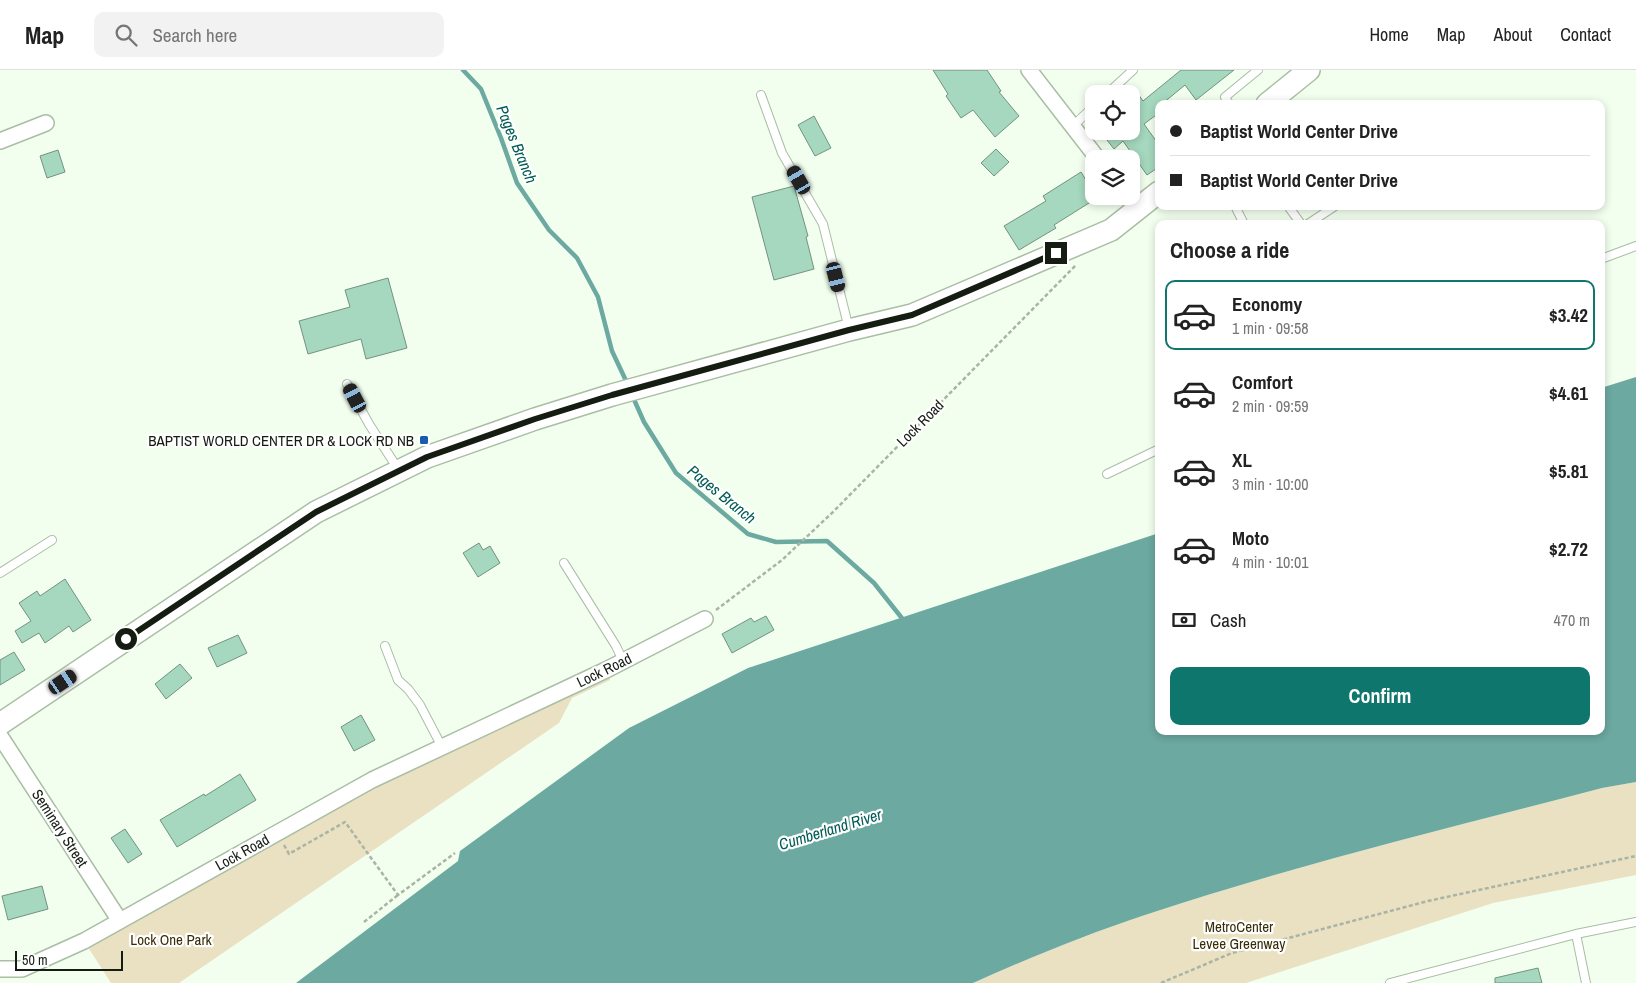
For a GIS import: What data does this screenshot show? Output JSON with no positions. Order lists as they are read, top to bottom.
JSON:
{
  "streets": {
    "street": ["Lock Road", "Seminary Street"]
  },
  "crossings": [
    ["Lock Road", "Seminary Street"]
  ],
  "water": ["Pages Branch", "Cumberland River"],
  "parks": ["MetroCenter Levee Greenway", "Lock One Park"],
  "places": {
    "transit": ["BAPTIST WORLD CENTER DR & LOCK RD NB"]
  },
  "scale_bar": "50 m",
  "page": {
    "header": "Map",
    "search": "Search here",
    "nav": [
      "Home",
      "Map",
      "About",
      "Contact"
    ],
    "banner": ["Baptist World Center Drive", "Baptist World Center Drive"],
    "heading": "Choose a ride",
    "list": [
      {
        "name": "Economy",
        "note": "1 min · 09:58",
        "value": "$3.42"
      },
      {
        "name": "Comfort",
        "note": "2 min · 09:59",
        "value": "$4.61"
      },
      {
        "name": "XL",
        "note": "3 min · 10:00",
        "value": "$5.81"
      },
      {
        "name": "Moto",
        "note": "4 min · 10:01",
        "value": "$2.72"
      }
    ],
    "pay": ["Cash", "470 m"],
    "buttons": "Confirm",
    "scale": "50 m"
  }
}
